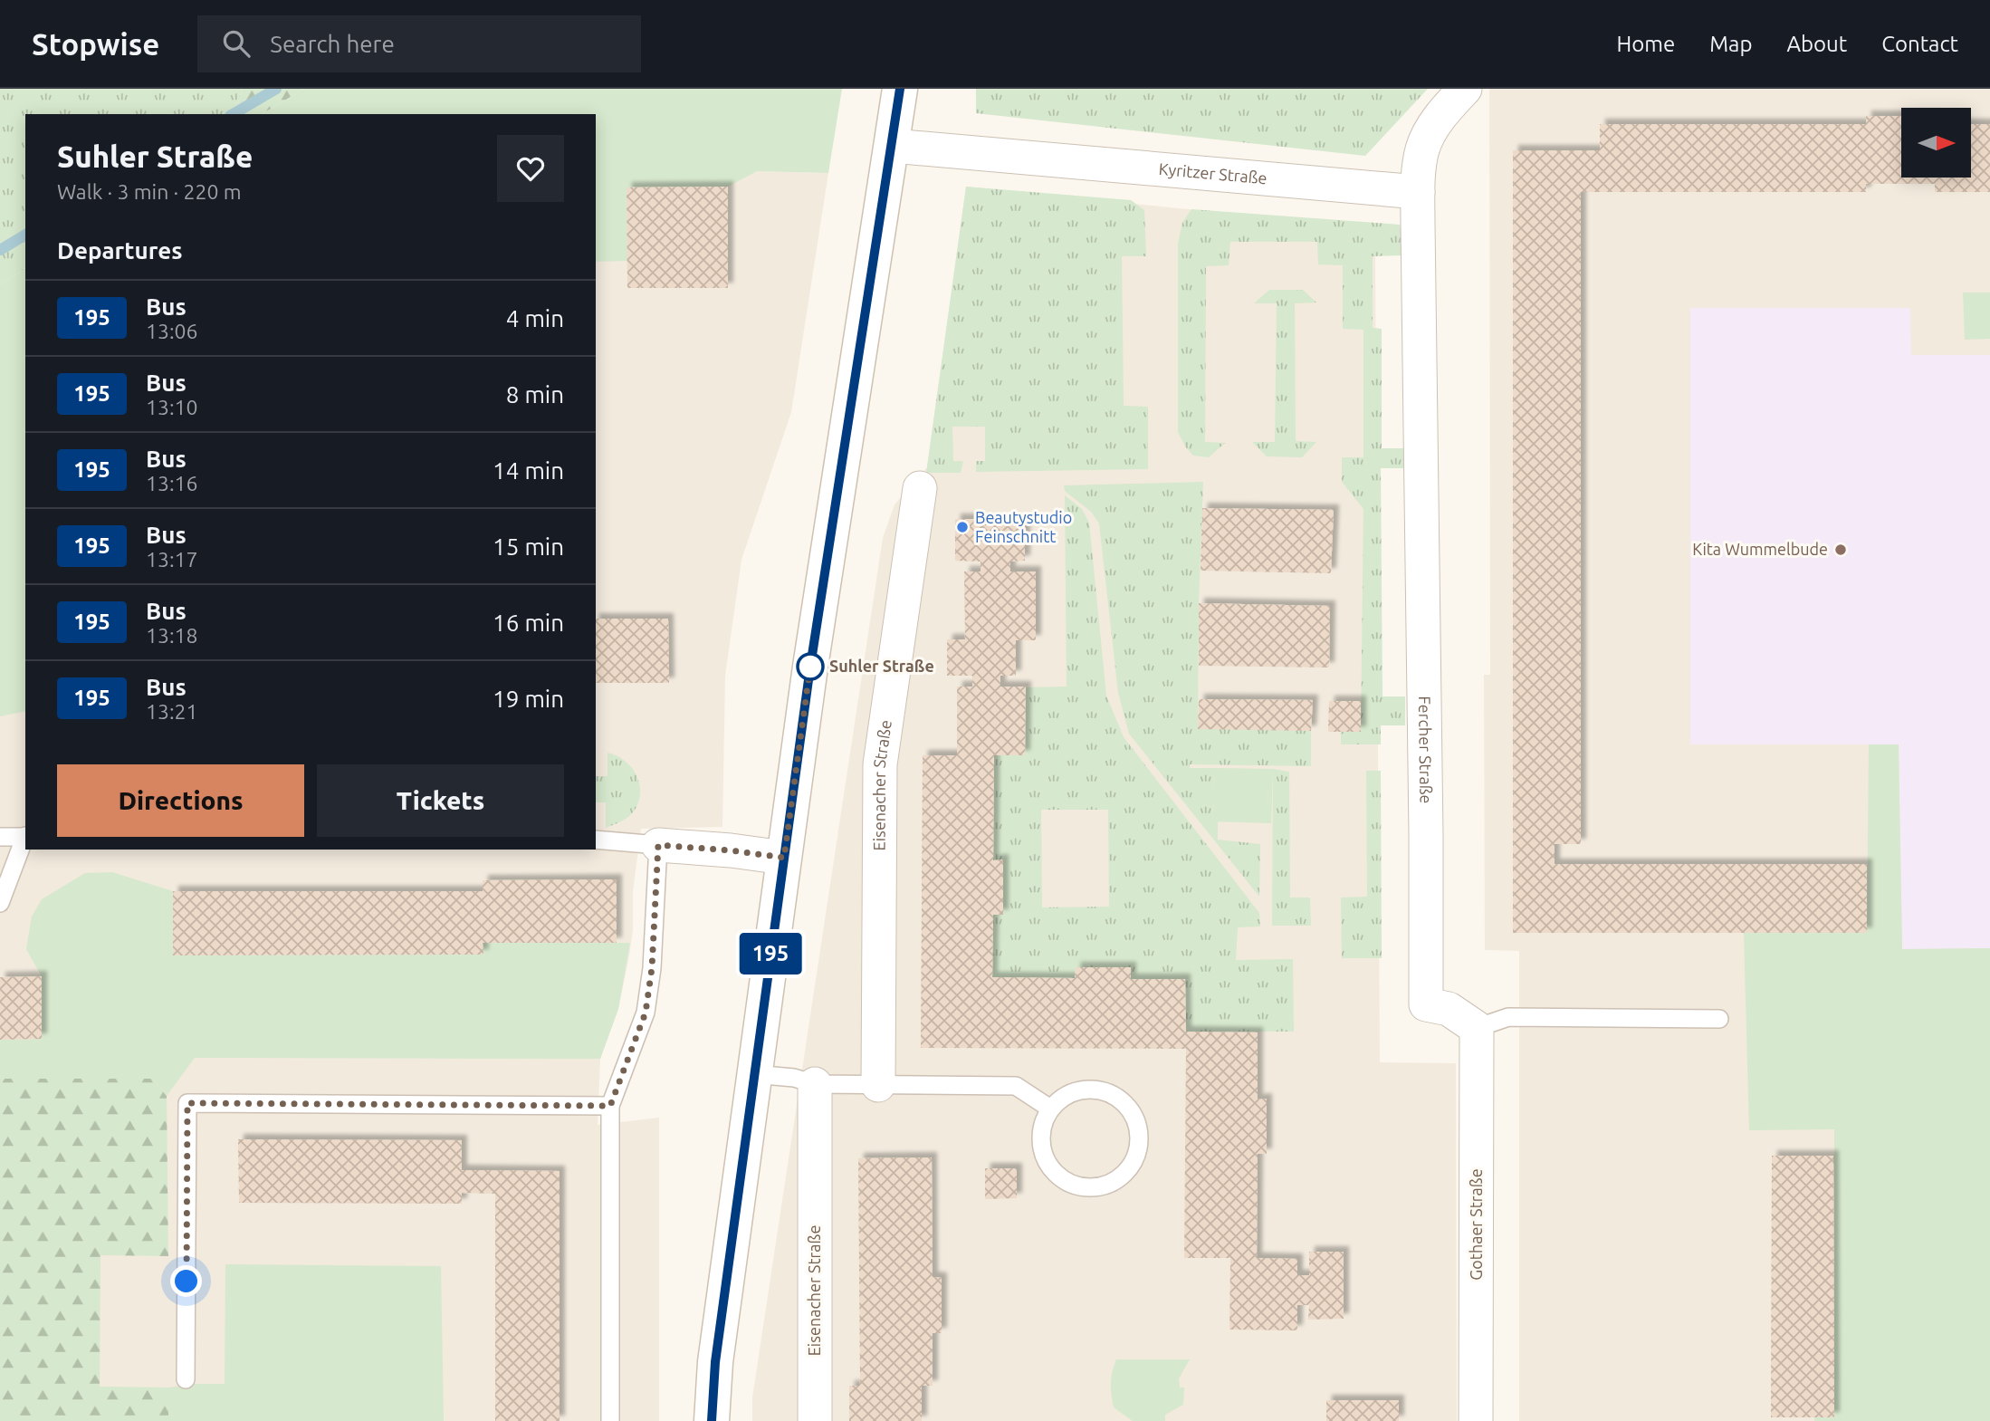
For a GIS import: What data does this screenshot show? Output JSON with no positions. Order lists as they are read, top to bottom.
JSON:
{
  "streets": {
    "street": [
      "Kyritzer Straße",
      "Fercher Straße",
      "Eisenacher Straße",
      "Gothaer Straße"
    ]
  },
  "crossings": [
    ["Kyritzer Straße", "Fercher Straße"],
    ["Fercher Straße", "Gothaer Straße"]
  ],
  "places": ["Beautystudio Feinschnitt", "Kita Wummelbude", "Suhler Straße"],
  "lines": ["bus line 195"],
  "north": "right",
  "page": {
    "header": "Stopwise",
    "search": "Search here",
    "nav": [
      "Home",
      "Map",
      "About",
      "Contact"
    ],
    "on_map": "195",
    "heading": [
      ["Suhler Straße", "Walk · 3 min · 220 m"],
      "Departures"
    ],
    "list": [
      {
        "mark": "195",
        "name": "Bus",
        "note": "13:06",
        "value": "4 min"
      },
      {
        "mark": "195",
        "name": "Bus",
        "note": "13:10",
        "value": "8 min"
      },
      {
        "mark": "195",
        "name": "Bus",
        "note": "13:16",
        "value": "14 min"
      },
      {
        "mark": "195",
        "name": "Bus",
        "note": "13:17",
        "value": "15 min"
      },
      {
        "mark": "195",
        "name": "Bus",
        "note": "13:18",
        "value": "16 min"
      },
      {
        "mark": "195",
        "name": "Bus",
        "note": "13:21",
        "value": "19 min"
      }
    ],
    "buttons": ["Directions", "Tickets"]
  }
}
